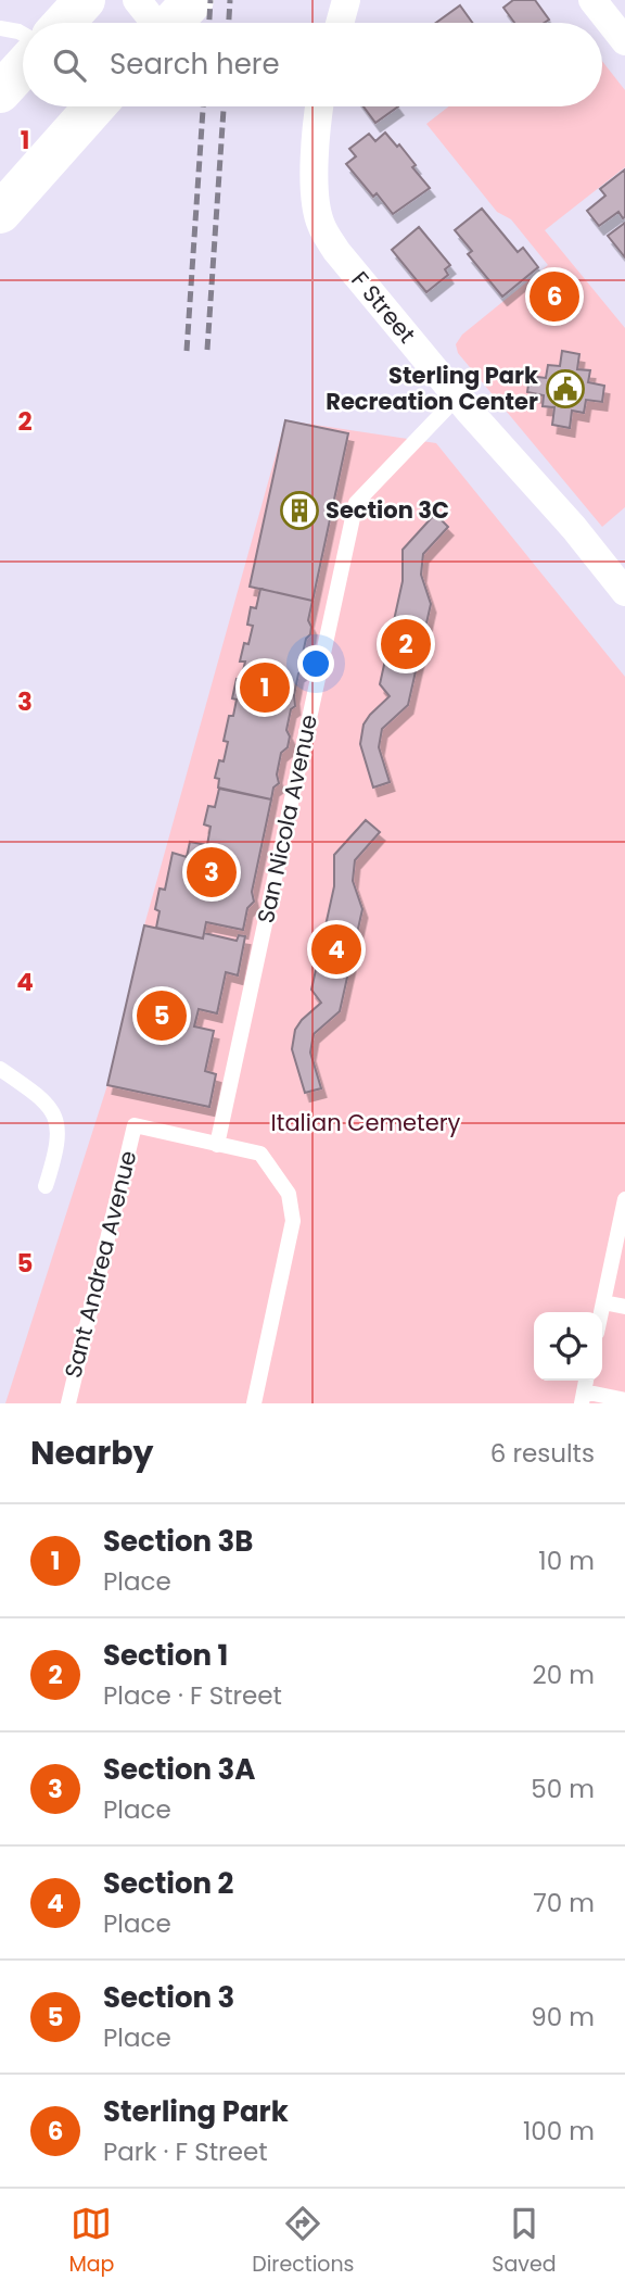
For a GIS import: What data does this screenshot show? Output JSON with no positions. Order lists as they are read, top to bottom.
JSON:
{
  "streets": {
    "street": ["F Street"],
    "lane": ["San Nicola Avenue", "Sant Andrea Avenue"]
  },
  "crossings": [
    ["F Street", "San Nicola Avenue"],
    ["San Nicola Avenue", "Sant Andrea Avenue"]
  ],
  "parks": ["Italian Cemetery"],
  "places": {
    "public building": ["Sterling Park Recreation Center"],
    "building": ["Section 3C"]
  },
  "page": {
    "search": "Search here",
    "pins": [
      "6",
      "2",
      "1",
      "3",
      "4",
      "5"
    ],
    "heading": ["Nearby", "6 results"],
    "list": [
      {
        "mark": "1",
        "name": "Section 3B",
        "note": "Place",
        "value": "10 m"
      },
      {
        "mark": "2",
        "name": "Section 1",
        "note": "Place · F Street",
        "value": "20 m"
      },
      {
        "mark": "3",
        "name": "Section 3A",
        "note": "Place",
        "value": "50 m"
      },
      {
        "mark": "4",
        "name": "Section 2",
        "note": "Place",
        "value": "70 m"
      },
      {
        "mark": "5",
        "name": "Section 3",
        "note": "Place",
        "value": "90 m"
      },
      {
        "mark": "6",
        "name": "Sterling Park",
        "note": "Park · F Street",
        "value": "100 m"
      }
    ],
    "nav": ["Map", "Directions", "Saved"]
  },
  "grid": {
    "rows": [
      "1",
      "2",
      "3",
      "4",
      "5"
    ]
  }
}
